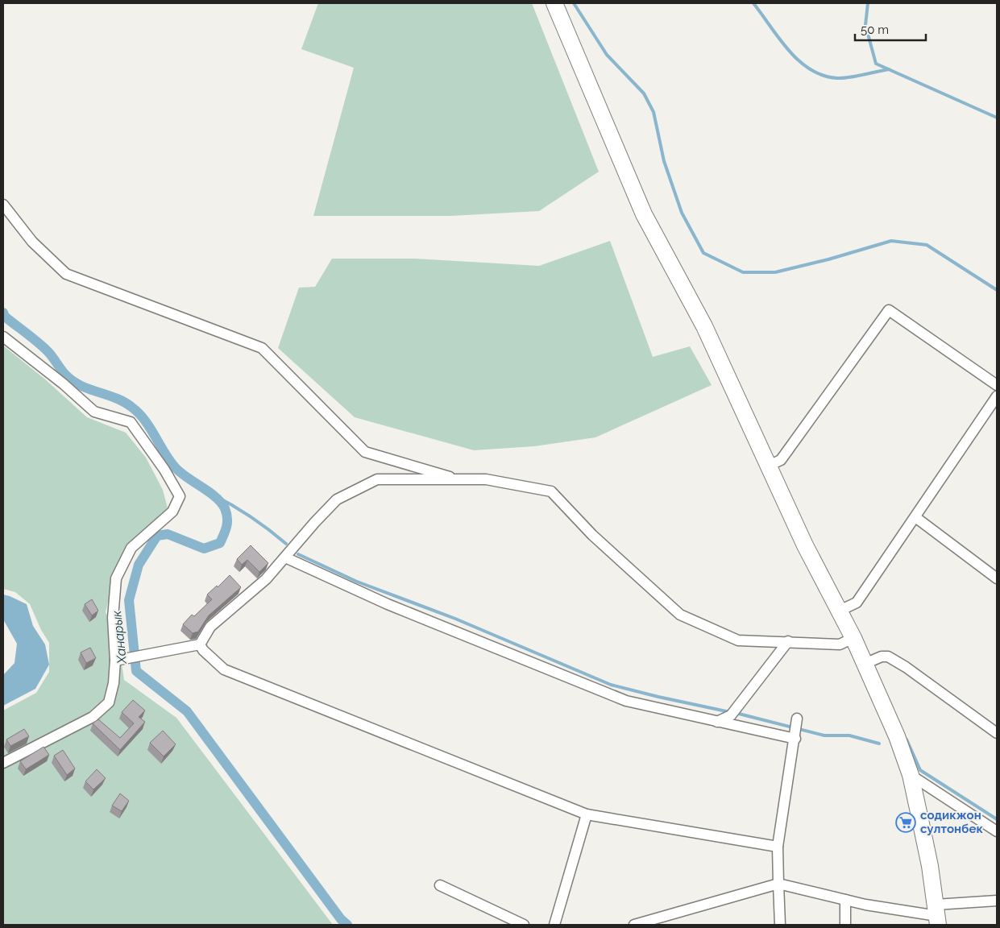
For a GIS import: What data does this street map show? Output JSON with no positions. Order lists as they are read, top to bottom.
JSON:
{
  "water": ["Ханарык"],
  "places": {
    "supermarket": ["содикжон султонбек"]
  },
  "scale_bar": "50 m"
}
